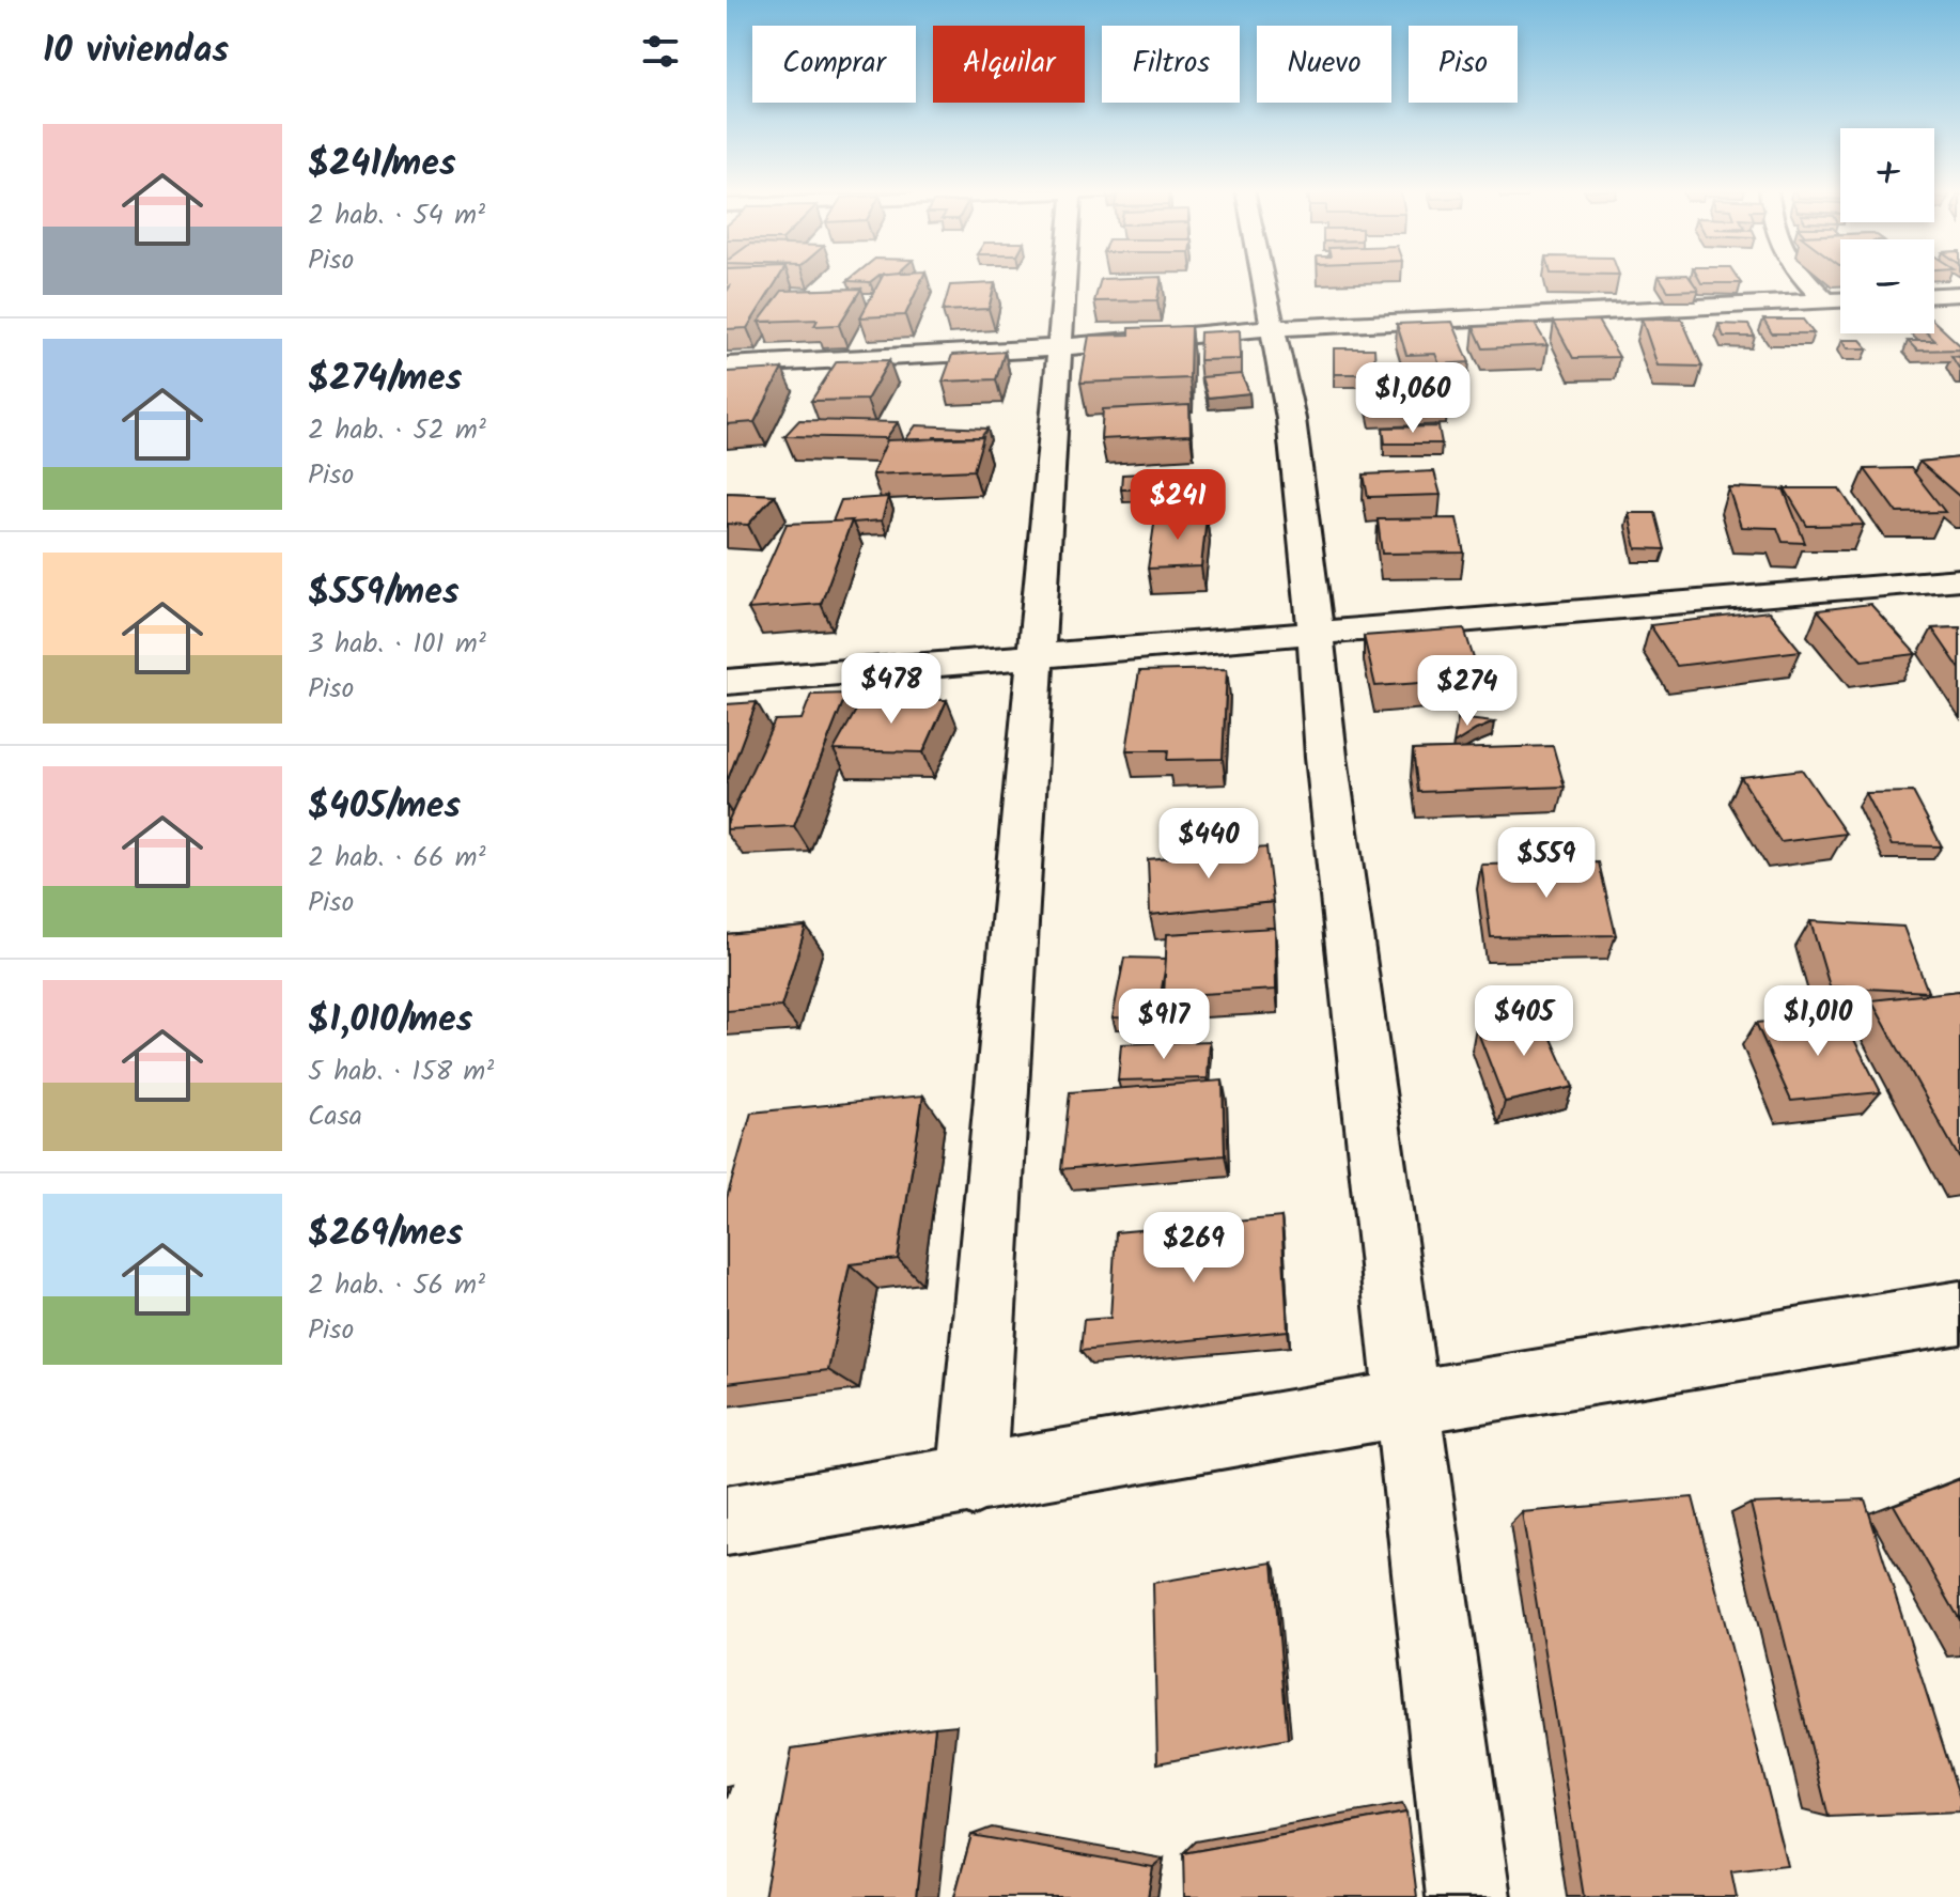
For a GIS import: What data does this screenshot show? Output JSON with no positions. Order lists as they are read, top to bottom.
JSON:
{
  "page": {
    "heading": "10 viviendas",
    "chip": [
      "Comprar",
      "Alquilar",
      "Filtros",
      "Nuevo",
      "Piso"
    ],
    "list": [
      {
        "name": "$241/mes",
        "note": "2 hab. · 54 m² · Piso"
      },
      {
        "name": "$274/mes",
        "note": "2 hab. · 52 m² · Piso"
      },
      {
        "name": "$559/mes",
        "note": "3 hab. · 101 m² · Piso"
      },
      {
        "name": "$405/mes",
        "note": "2 hab. · 66 m² · Piso"
      },
      {
        "name": "$1,010/mes",
        "note": "5 hab. · 158 m² · Casa"
      },
      {
        "name": "$269/mes",
        "note": "2 hab. · 56 m² · Piso"
      }
    ],
    "map_buttons": ["+", "−"],
    "price": [
      "$1,060",
      "$241",
      "$478",
      "$274",
      "$440",
      "$559",
      "$405",
      "$1,010",
      "$917",
      "$269"
    ]
  }
}
